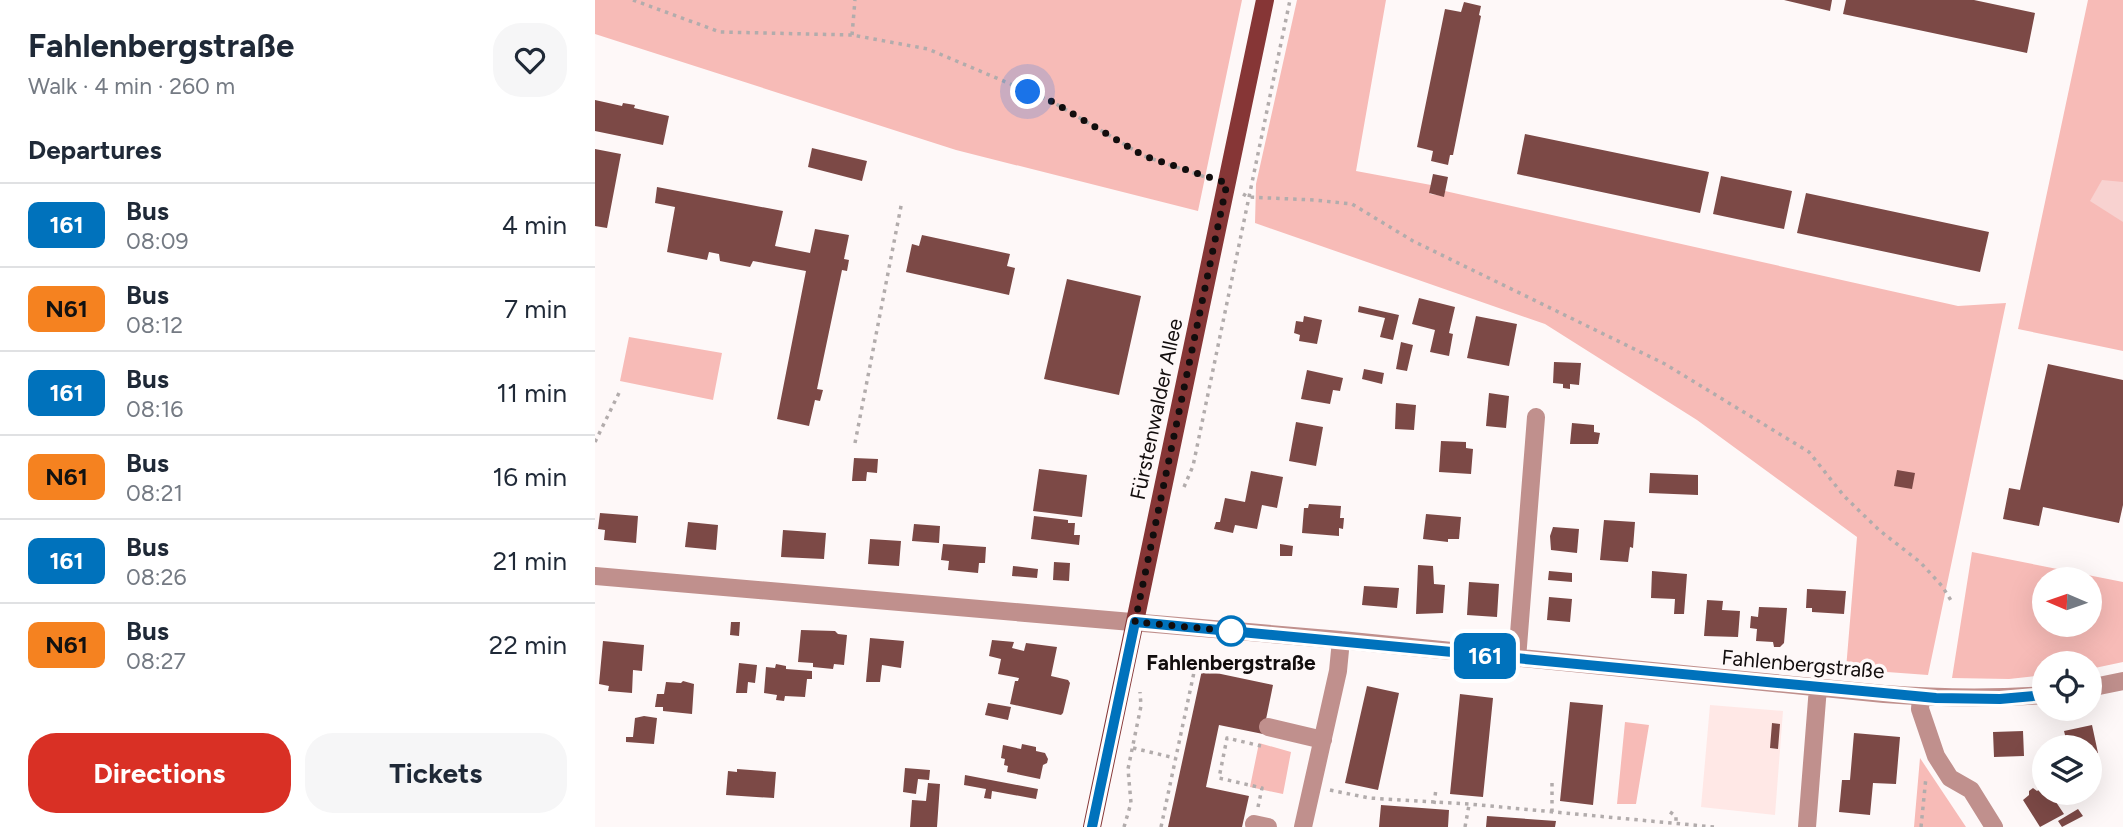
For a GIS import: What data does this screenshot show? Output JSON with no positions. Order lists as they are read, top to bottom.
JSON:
{
  "streets": {
    "main road": ["Fürstenwalder Allee"],
    "street": ["Fahlenbergstraße"]
  },
  "crossings": [
    ["Fürstenwalder Allee", "Fahlenbergstraße"]
  ],
  "places": ["Fahlenbergstraße"],
  "lines": ["bus line 161"],
  "north": "left",
  "page": {
    "heading": [
      ["Fahlenbergstraße", "Walk · 4 min · 260 m"],
      "Departures"
    ],
    "on_map": "161",
    "list": [
      {
        "mark": "161",
        "name": "Bus",
        "note": "08:09",
        "value": "4 min"
      },
      {
        "mark": "N61",
        "name": "Bus",
        "note": "08:12",
        "value": "7 min"
      },
      {
        "mark": "161",
        "name": "Bus",
        "note": "08:16",
        "value": "11 min"
      },
      {
        "mark": "N61",
        "name": "Bus",
        "note": "08:21",
        "value": "16 min"
      },
      {
        "mark": "161",
        "name": "Bus",
        "note": "08:26",
        "value": "21 min"
      },
      {
        "mark": "N61",
        "name": "Bus",
        "note": "08:27",
        "value": "22 min"
      }
    ],
    "buttons": ["Directions", "Tickets"]
  }
}
